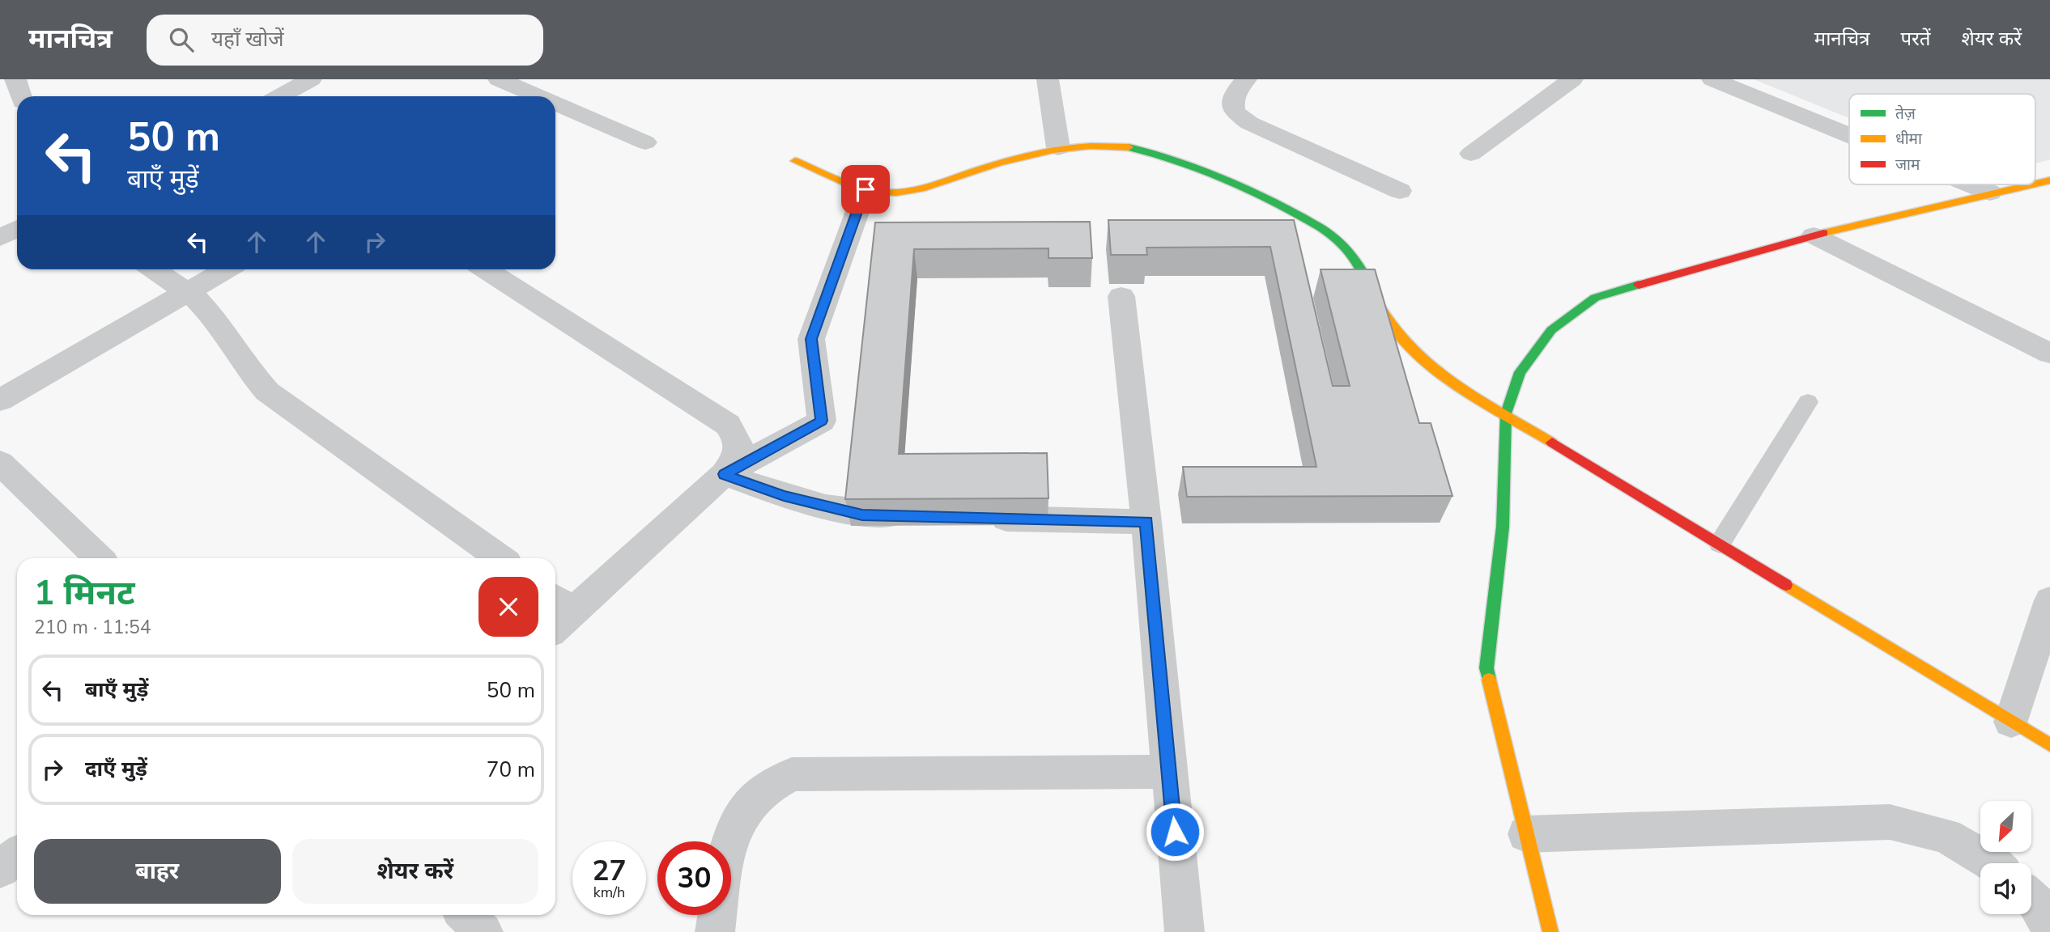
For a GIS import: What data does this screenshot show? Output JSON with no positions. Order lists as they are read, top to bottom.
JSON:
{
  "legend": ["तेज़", "धीमा", "जाम"],
  "north": "bottom left",
  "page": {
    "header": "मानचित्र",
    "search": "यहाँ खोजें",
    "nav": ["मानचित्र", "परतें", "शेयर करें"],
    "turn": ["50 m", "बाएँ मुड़ें"],
    "heading": ["1 मिनट", "210 m · 11:54"],
    "list": [
      {
        "name": "बाएँ मुड़ें",
        "value": "50 m"
      },
      {
        "name": "दाएँ मुड़ें",
        "value": "70 m"
      }
    ],
    "buttons": ["बाहर", "शेयर करें"],
    "speed": "27 km/h",
    "limit": "30"
  }
}
